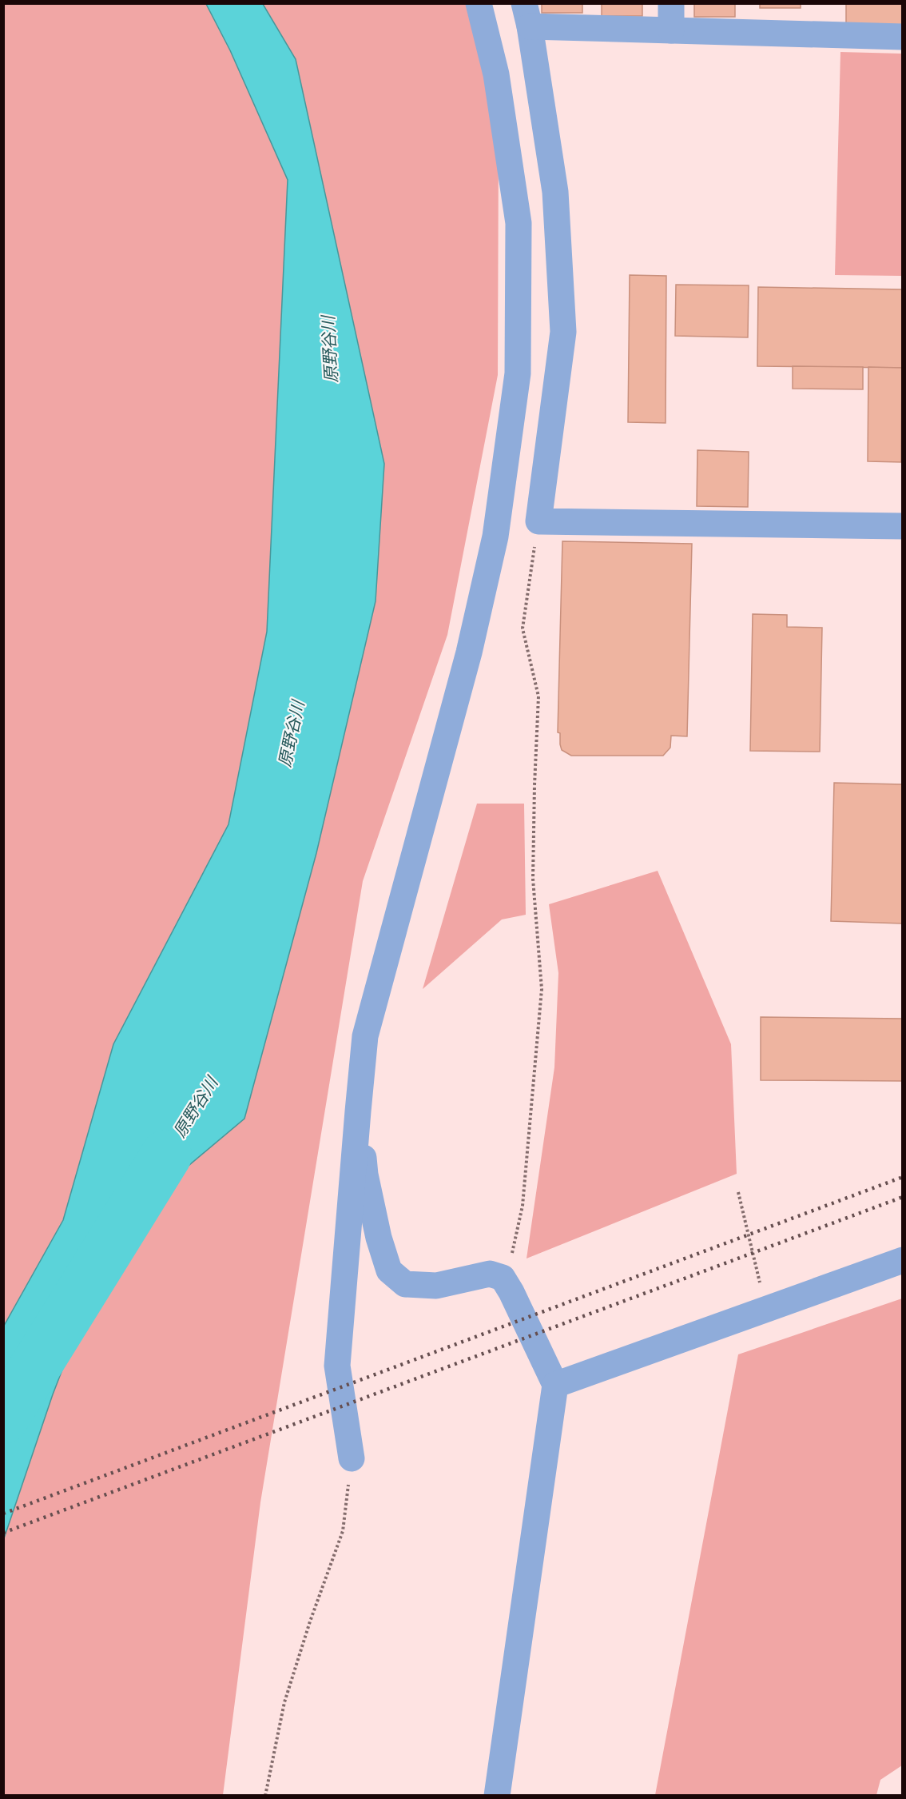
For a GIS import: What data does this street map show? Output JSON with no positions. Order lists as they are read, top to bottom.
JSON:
{
  "water": ["原野谷川"]
}
